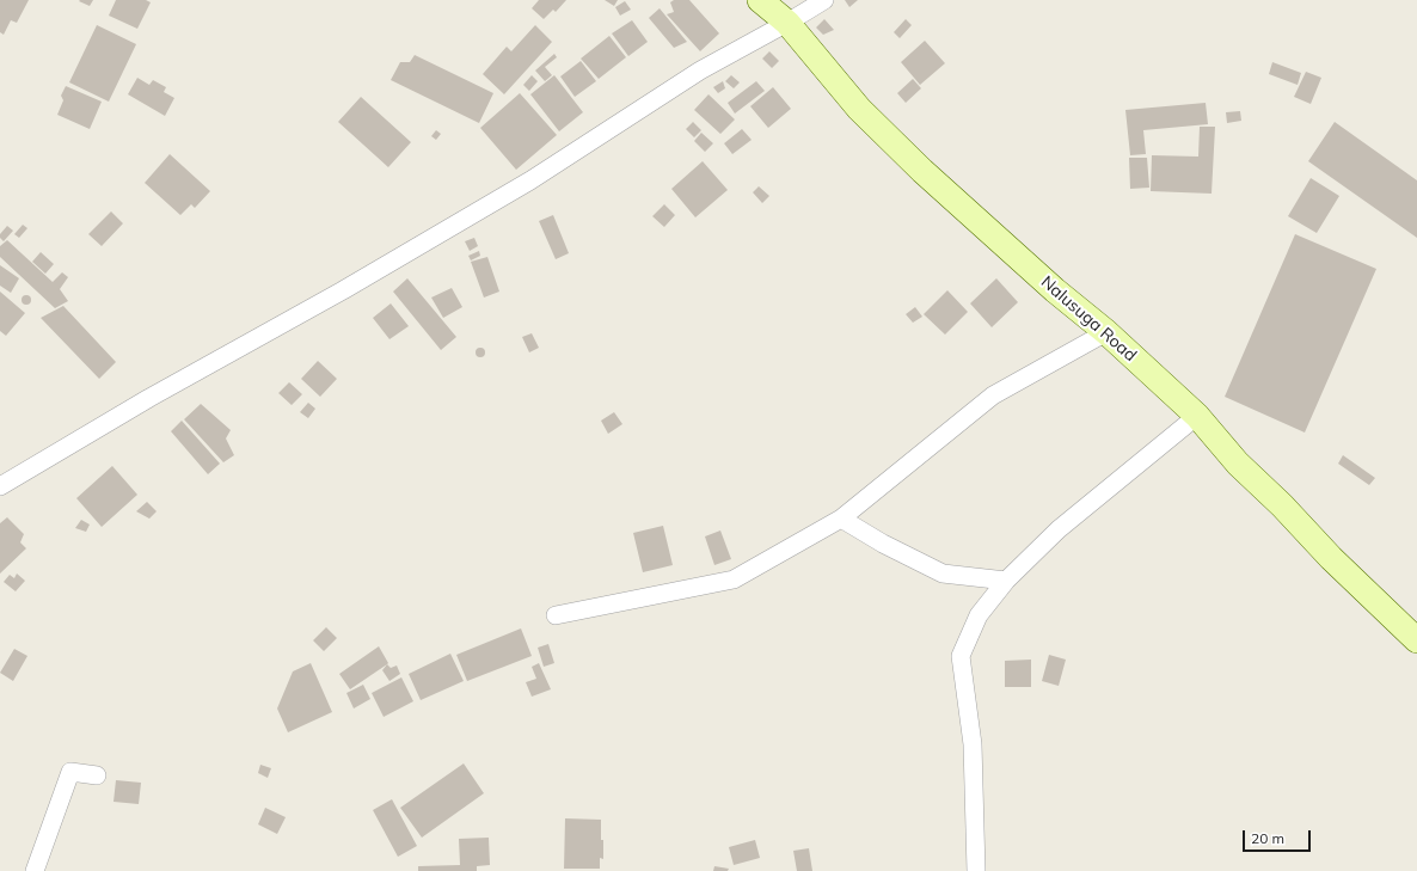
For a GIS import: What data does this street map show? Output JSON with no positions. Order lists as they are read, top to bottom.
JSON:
{
  "streets": {
    "street": ["Nalusuga Road"]
  },
  "scale_bar": "20 m"
}
